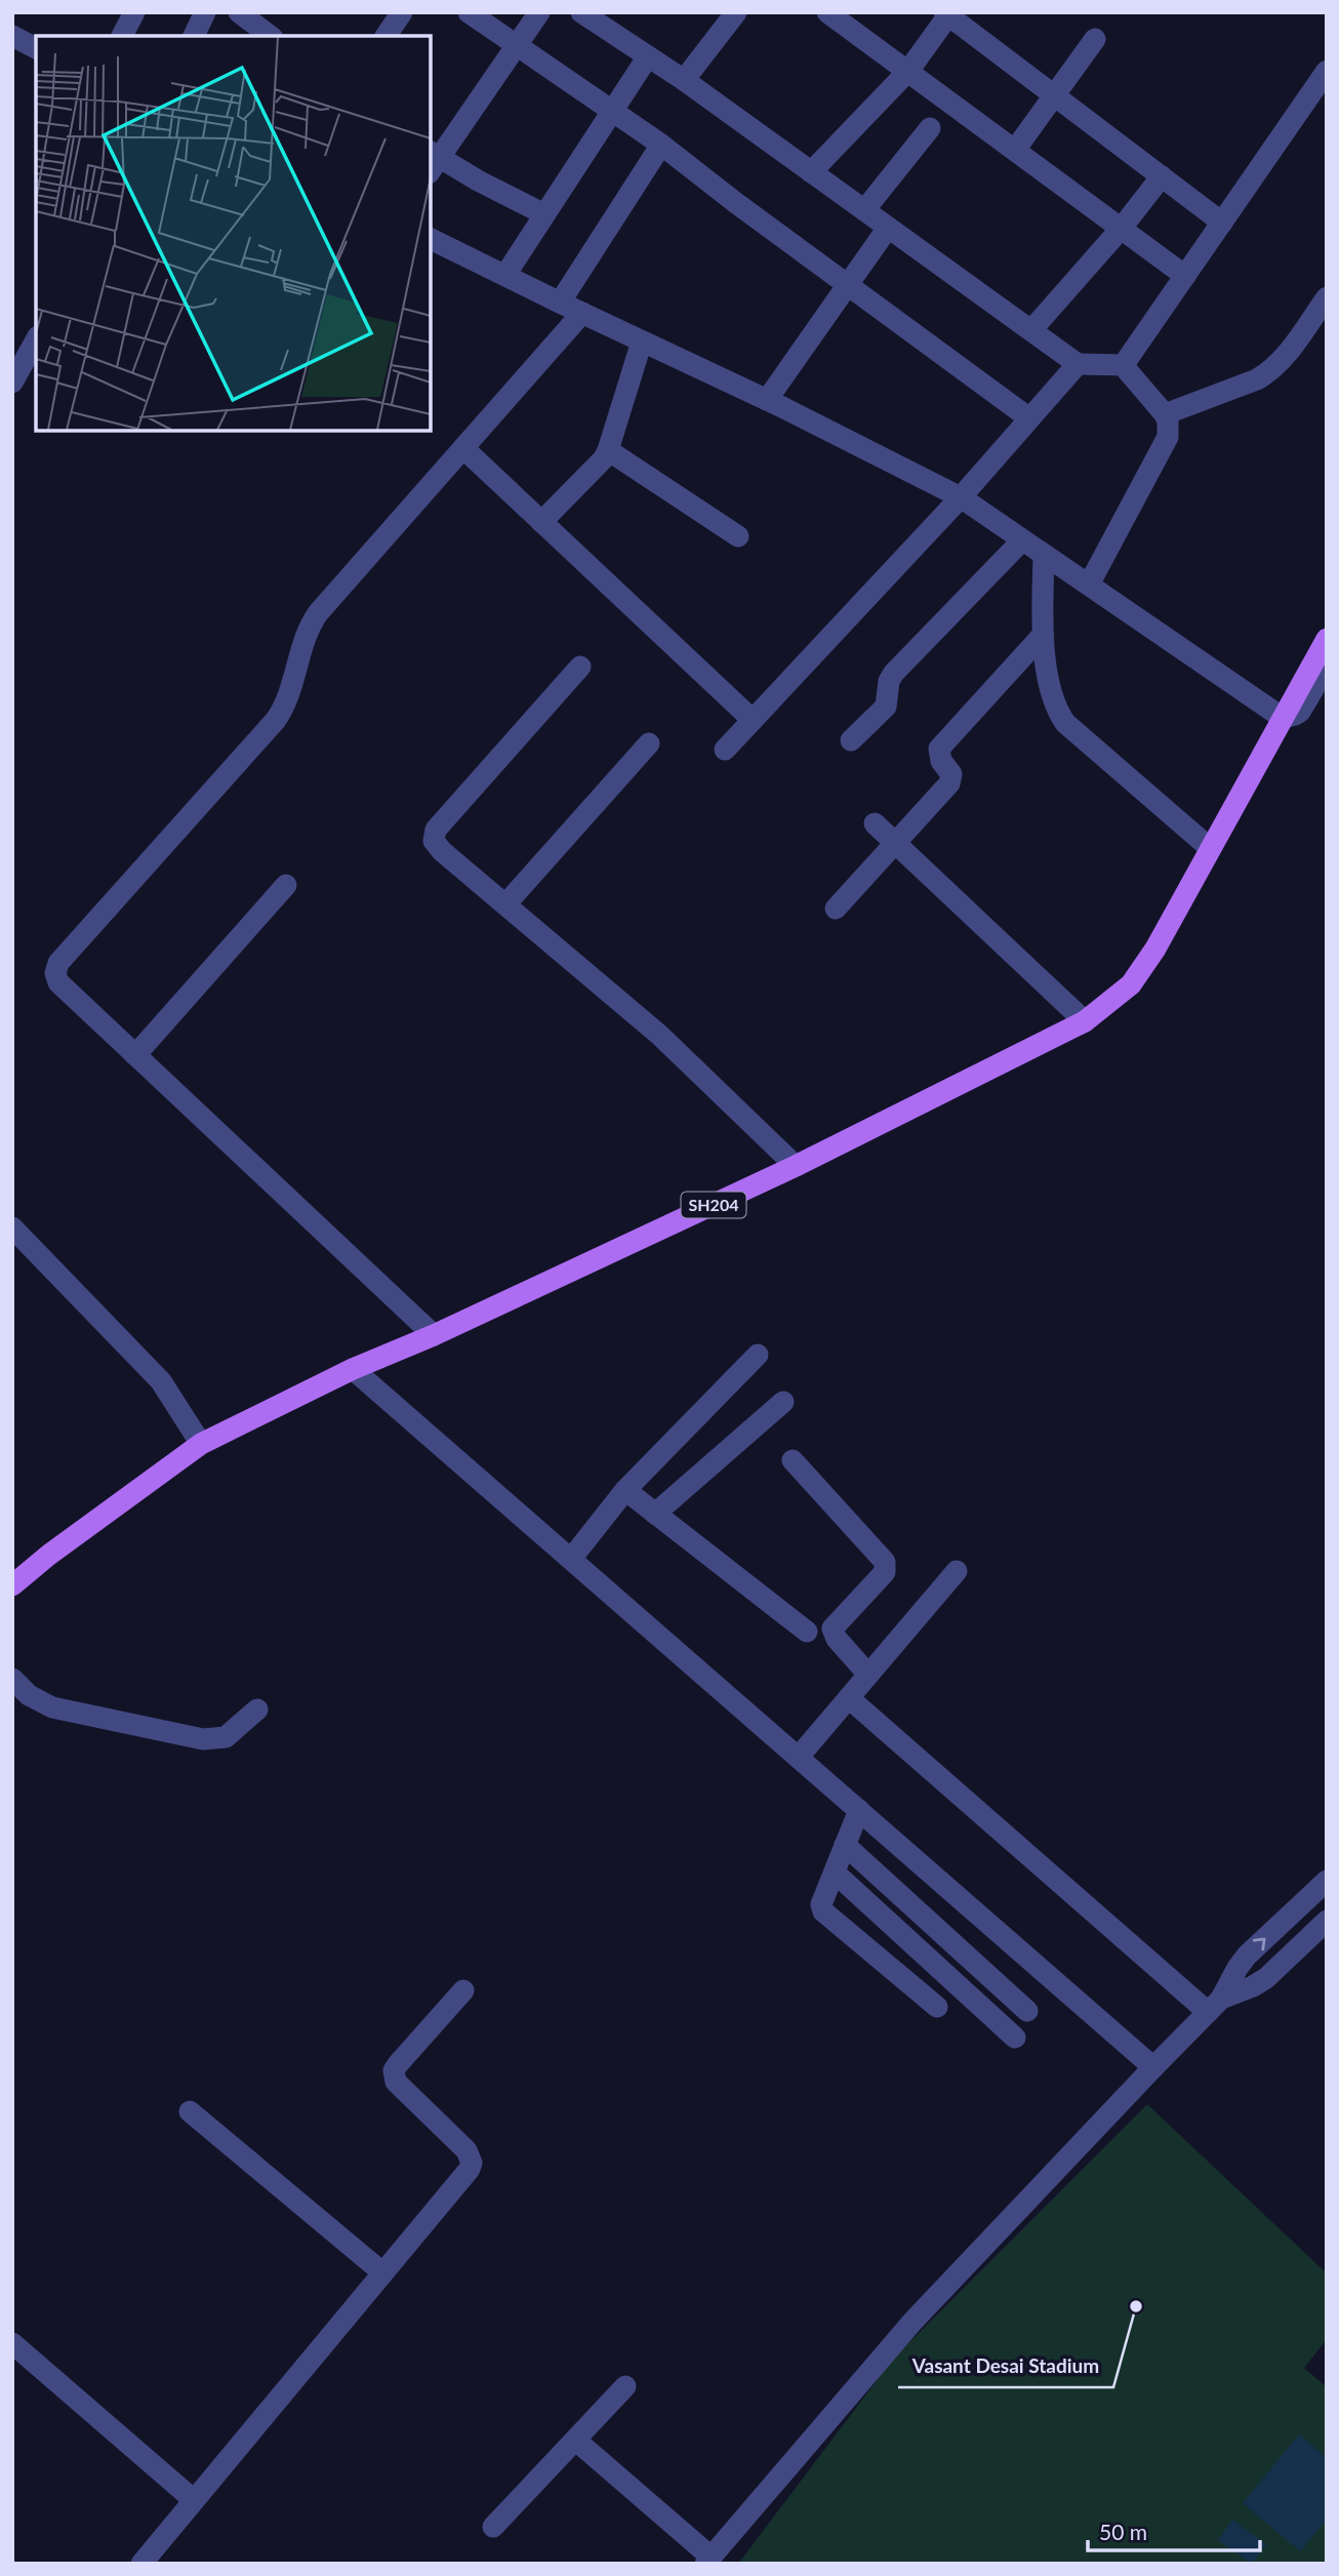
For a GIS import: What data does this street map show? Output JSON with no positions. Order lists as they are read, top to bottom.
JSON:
{
  "streets": {
    "main road": ["SH204"]
  },
  "places": ["Vasant Desai Stadium"],
  "scale_bar": "50 m"
}
